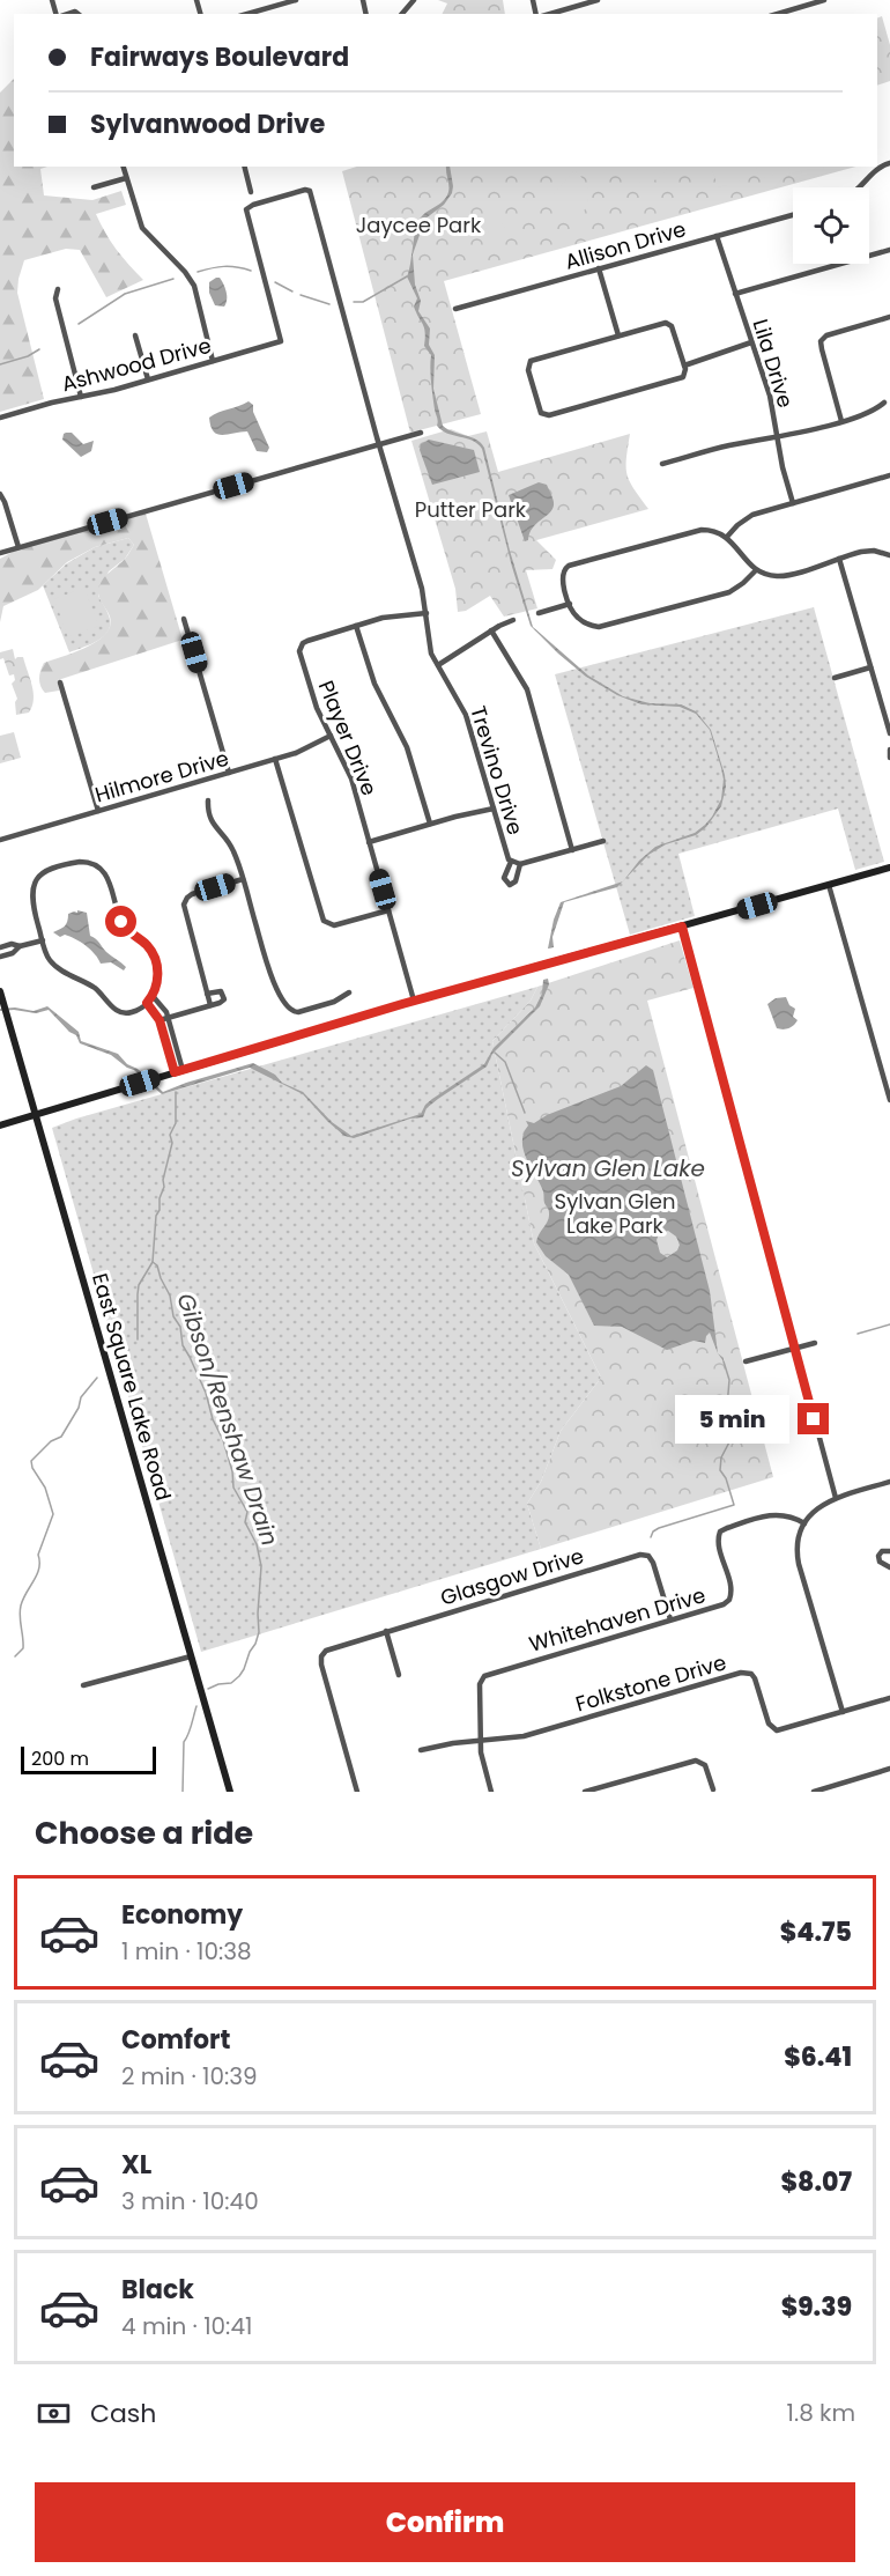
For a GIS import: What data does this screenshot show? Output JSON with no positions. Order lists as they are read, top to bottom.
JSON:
{
  "streets": {
    "main road": ["East Square Lake Road"],
    "street": [
      "Allison Drive",
      "Lila Drive",
      "Ashwood Drive",
      "Player Drive",
      "Trevino Drive",
      "Hilmore Drive",
      "Glasgow Drive",
      "Whitehaven Drive",
      "Folkstone Drive"
    ]
  },
  "crossings": [
    ["Allison Drive", "Lila Drive"],
    ["Ashwood Drive", "Trevino Drive"],
    ["Player Drive", "Hilmore Drive"],
    ["Glasgow Drive", "Whitehaven Drive"],
    ["Whitehaven Drive", "Folkstone Drive"]
  ],
  "water": ["Sylvan Glen Lake", "Gibson/Renshaw Drain"],
  "parks": ["Jaycee Park", "Putter Park", "Sylvan Glen Lake Park"],
  "scale_bar": "200 m",
  "page": {
    "banner": ["Fairways Boulevard", "Sylvanwood Drive"],
    "bubble": "5 min",
    "scale": "200 m",
    "heading": "Choose a ride",
    "list": [
      {
        "name": "Economy",
        "note": "1 min · 10:38",
        "value": "$4.75"
      },
      {
        "name": "Comfort",
        "note": "2 min · 10:39",
        "value": "$6.41"
      },
      {
        "name": "XL",
        "note": "3 min · 10:40",
        "value": "$8.07"
      },
      {
        "name": "Black",
        "note": "4 min · 10:41",
        "value": "$9.39"
      }
    ],
    "pay": ["Cash", "1.8 km"],
    "buttons": "Confirm"
  }
}
